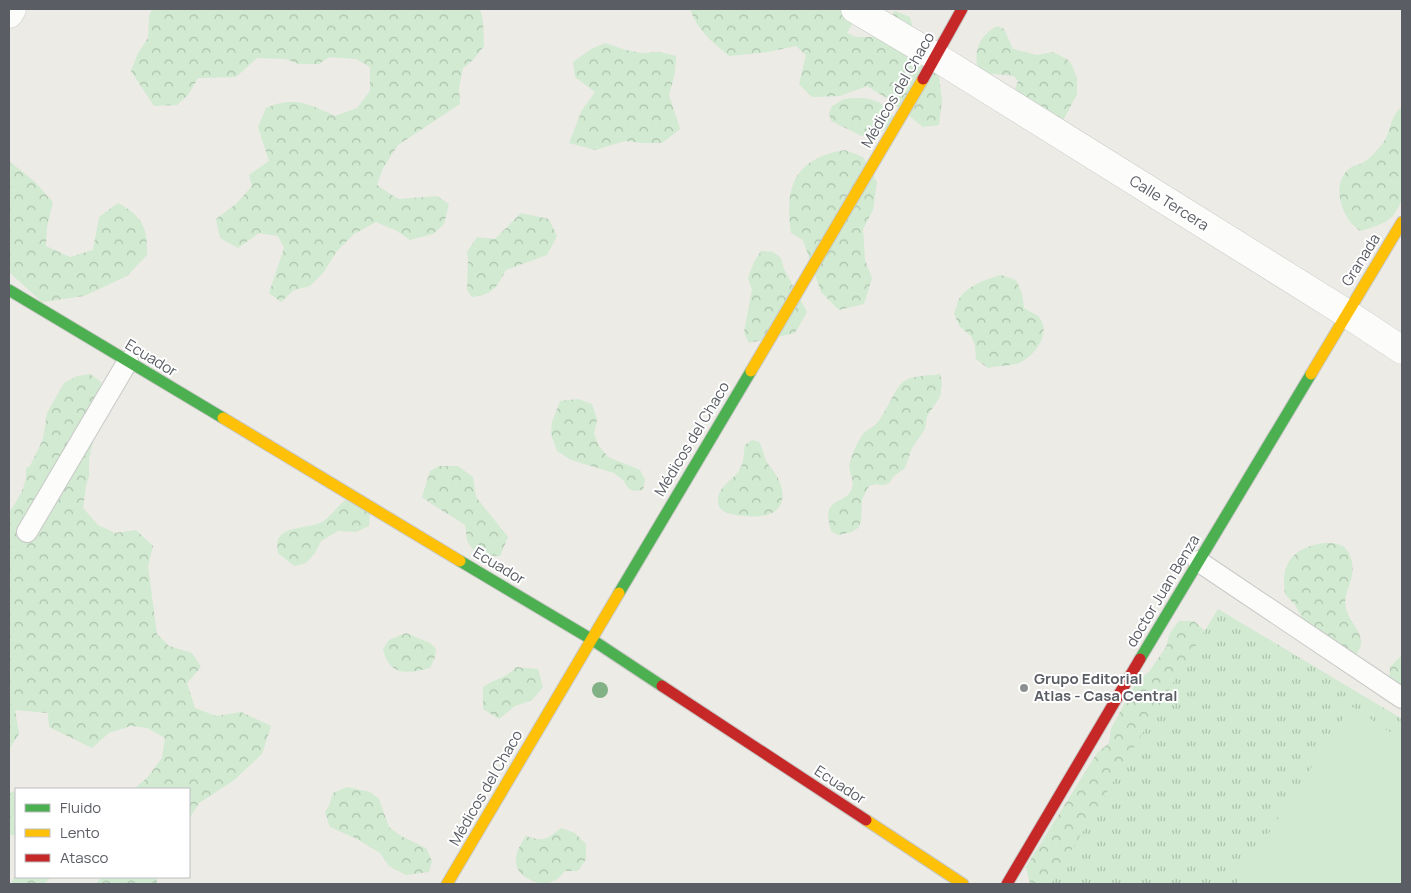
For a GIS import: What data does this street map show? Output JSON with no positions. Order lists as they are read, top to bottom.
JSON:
{
  "streets": {
    "street": [
      "Médicos del Chaco",
      "Calle Tercera",
      "Granada",
      "Ecuador",
      "doctor Juan Benza"
    ]
  },
  "crossings": [
    ["Médicos del Chaco", "Calle Tercera"],
    ["Médicos del Chaco", "Ecuador"],
    ["Calle Tercera", "Granada"],
    ["Calle Tercera", "doctor Juan Benza"],
    ["Granada", "doctor Juan Benza"]
  ],
  "places": ["Grupo Editorial Atlas - Casa Central"],
  "legend": ["Fluido", "Lento", "Atasco"]
}
